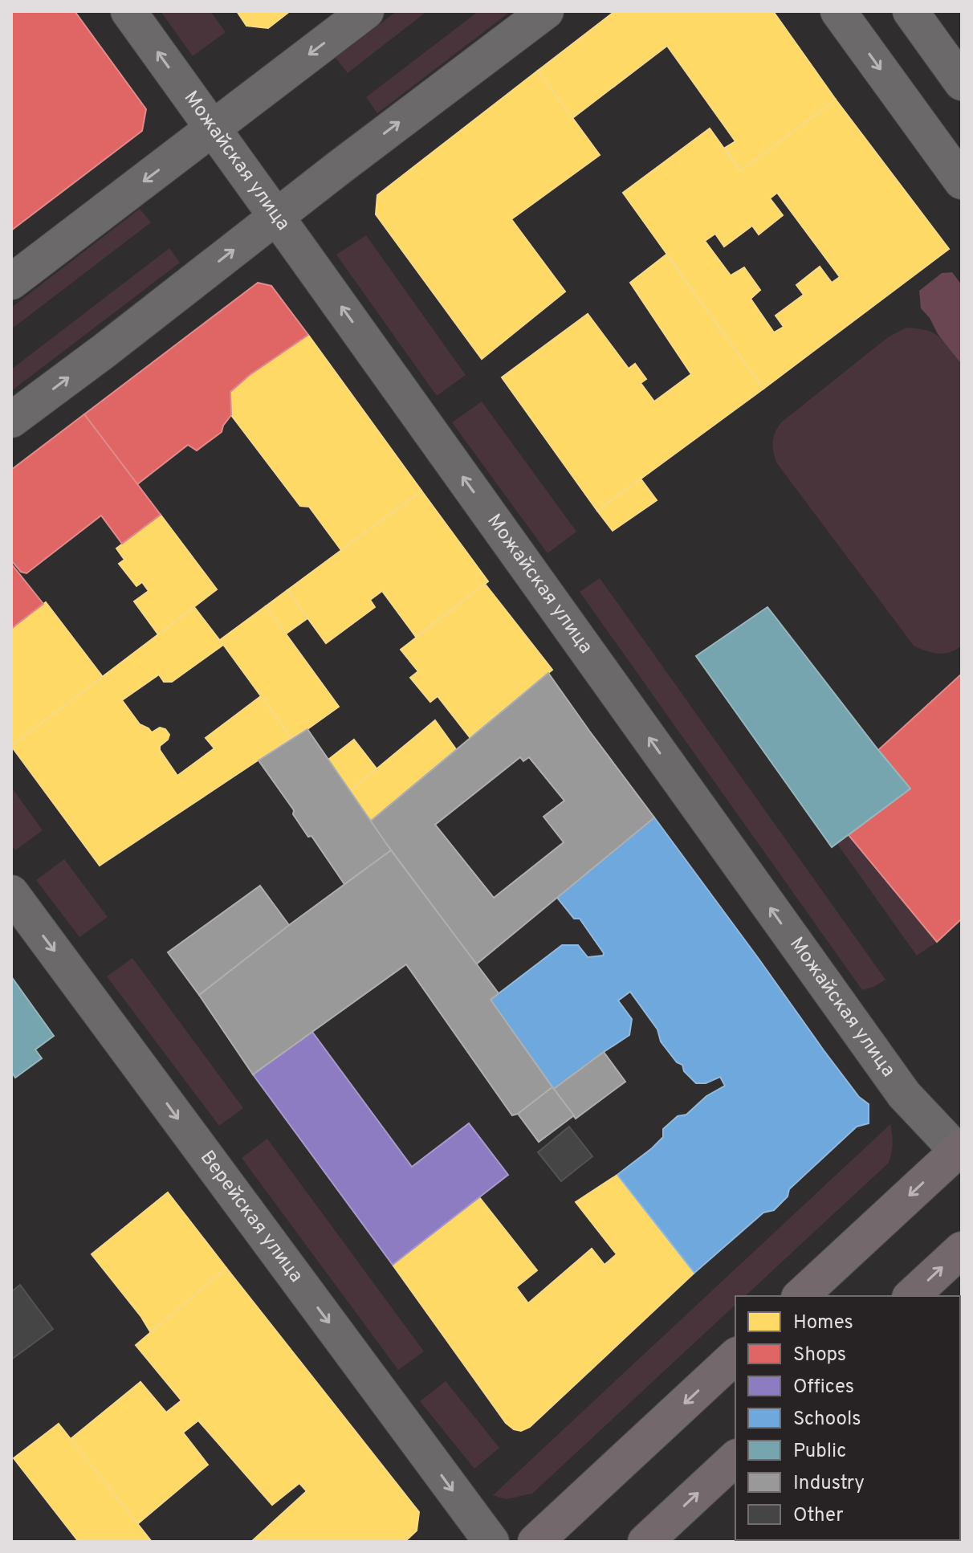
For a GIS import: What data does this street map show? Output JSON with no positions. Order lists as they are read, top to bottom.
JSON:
{
  "streets": {
    "street": ["Можайская улица", "Верейская улица"]
  },
  "one_way": ["Можайская улица", "Верейская улица"],
  "legend": [
    "Homes",
    "Shops",
    "Offices",
    "Schools",
    "Public",
    "Industry",
    "Other"
  ]
}
